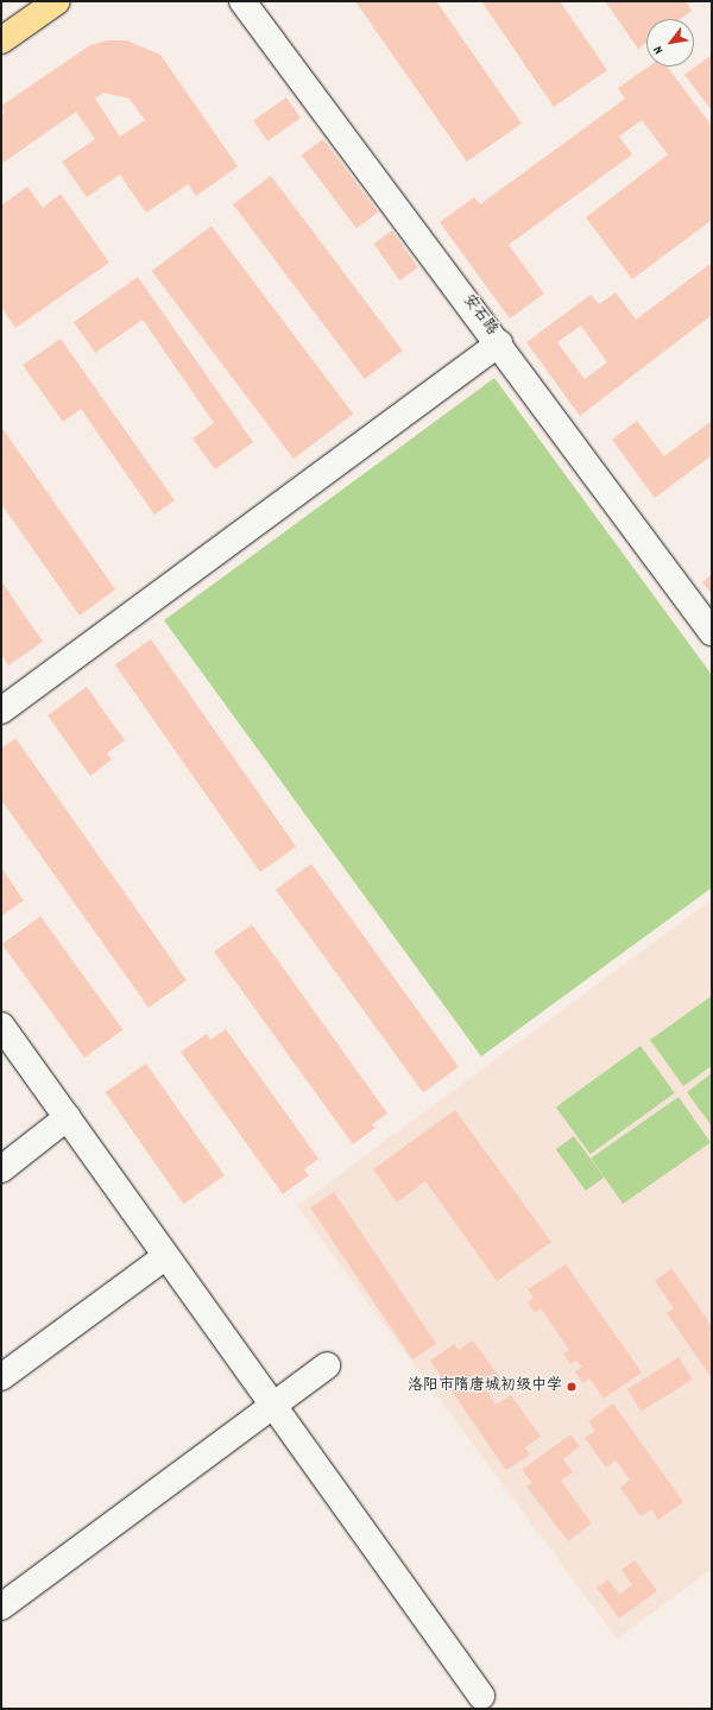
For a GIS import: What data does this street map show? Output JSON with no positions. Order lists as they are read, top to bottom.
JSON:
{
  "streets": {
    "street": ["安石路"]
  },
  "places": ["洛阳市隋唐城初级中学"],
  "north": "bottom left"
}
